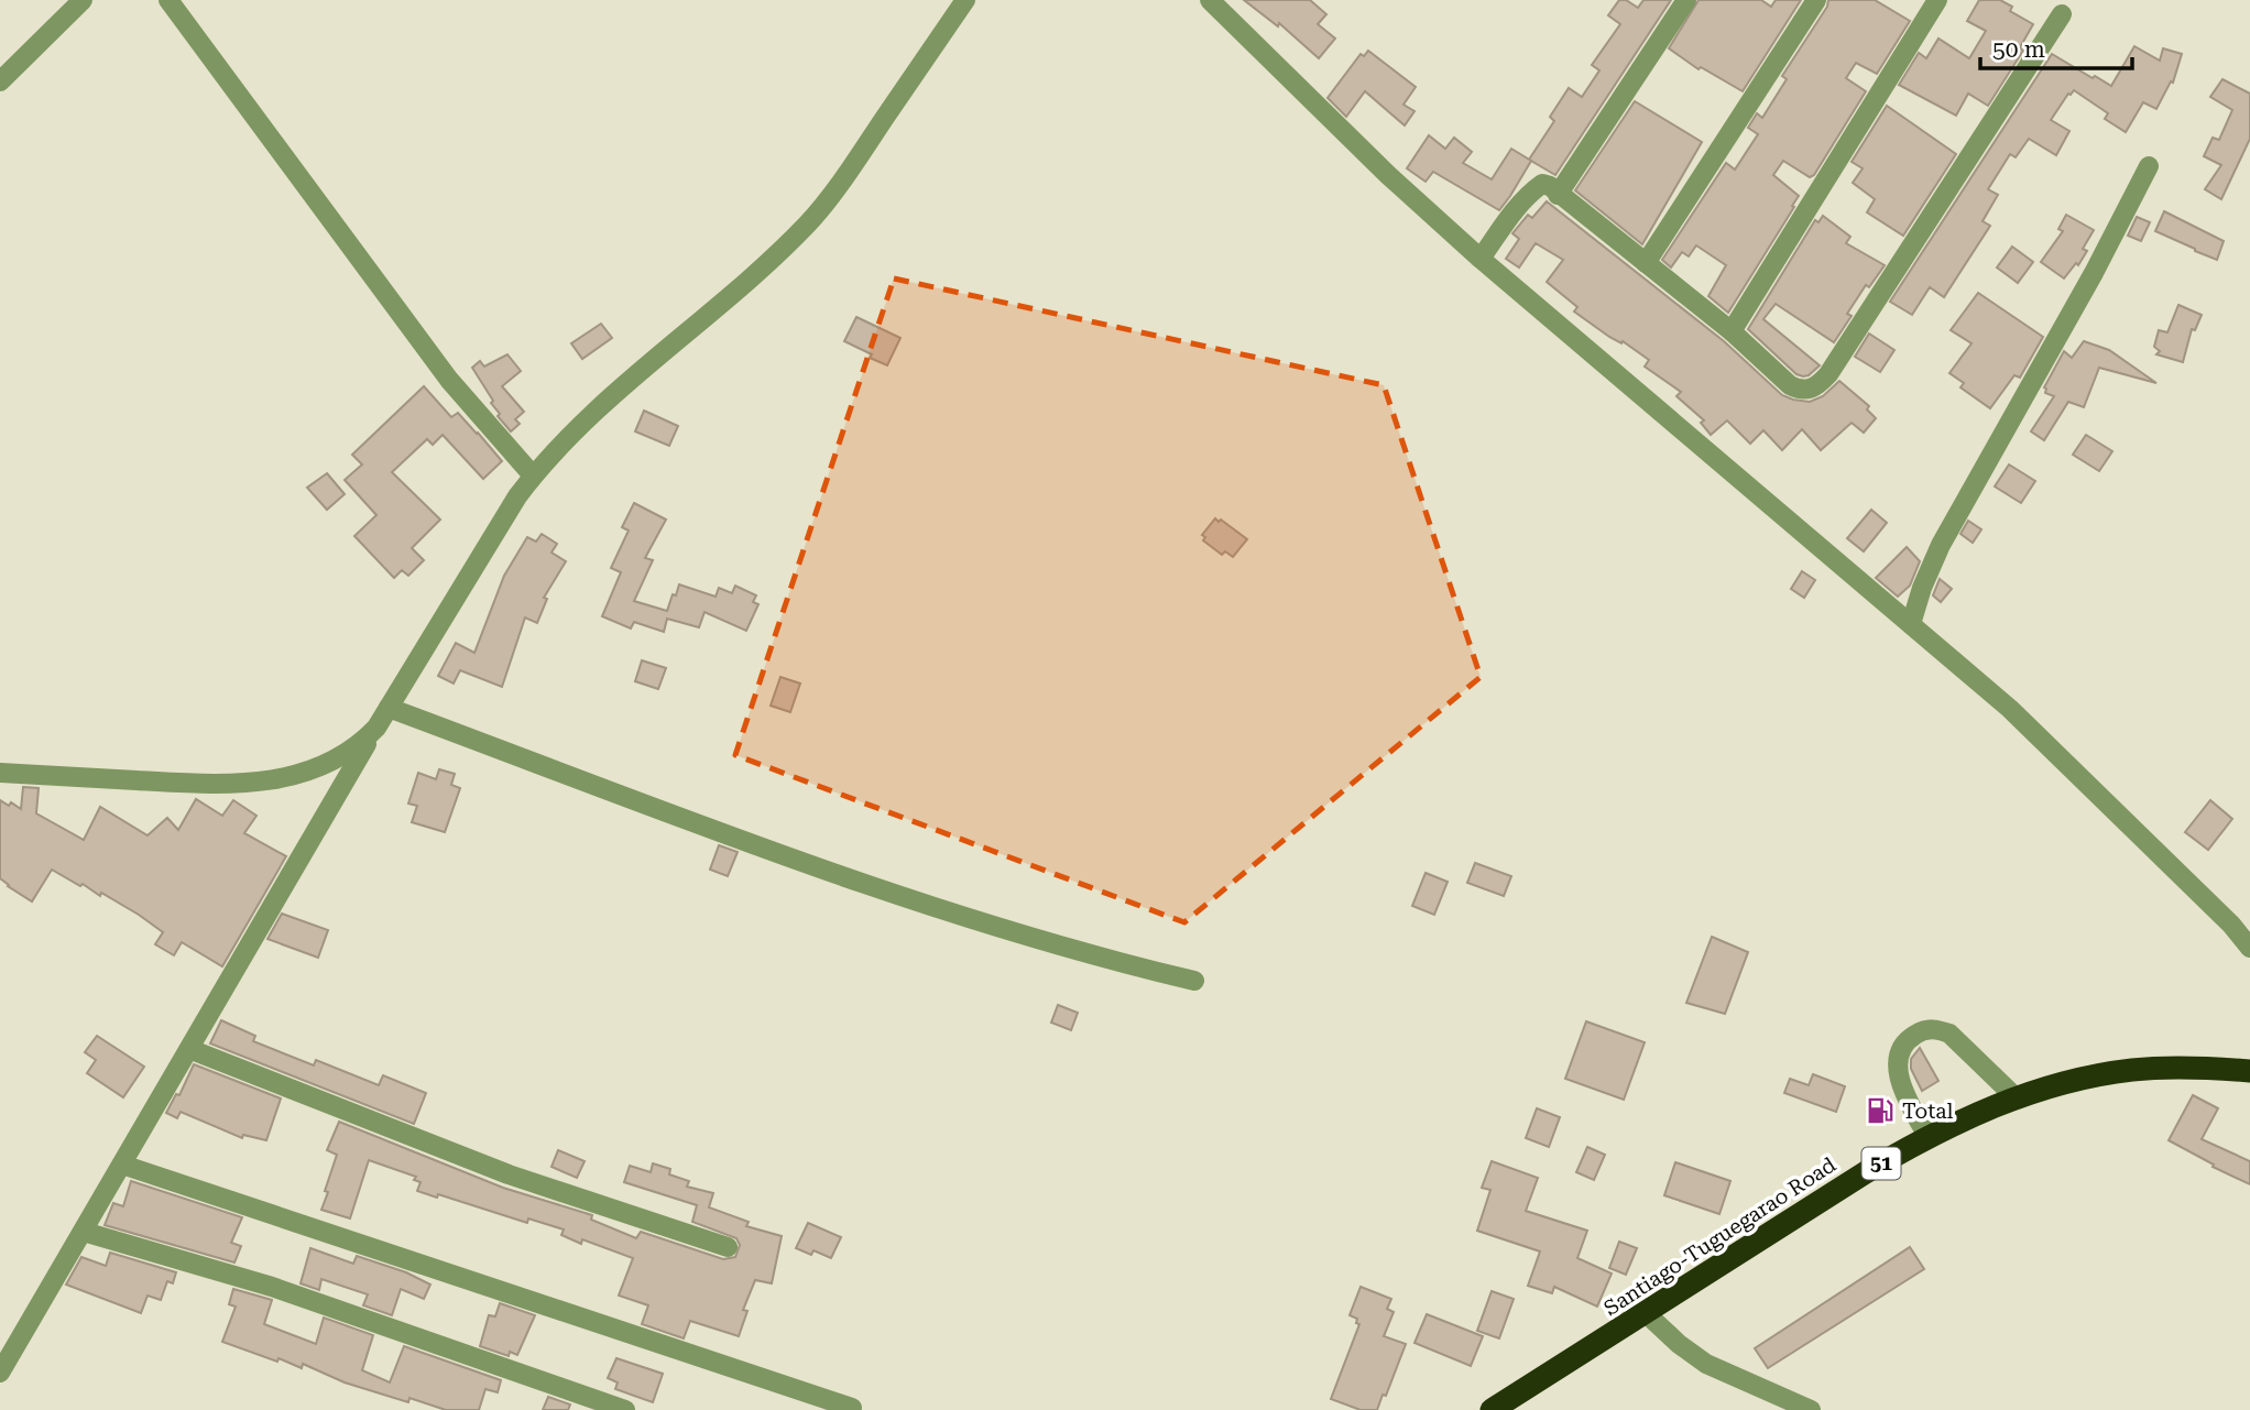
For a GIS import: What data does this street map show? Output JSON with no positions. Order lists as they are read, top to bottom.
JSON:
{
  "streets": {
    "highway": ["51", "Santiago-Tuguegarao Road"]
  },
  "places": {
    "fuel station": ["Total"]
  },
  "scale_bar": "50 m"
}
